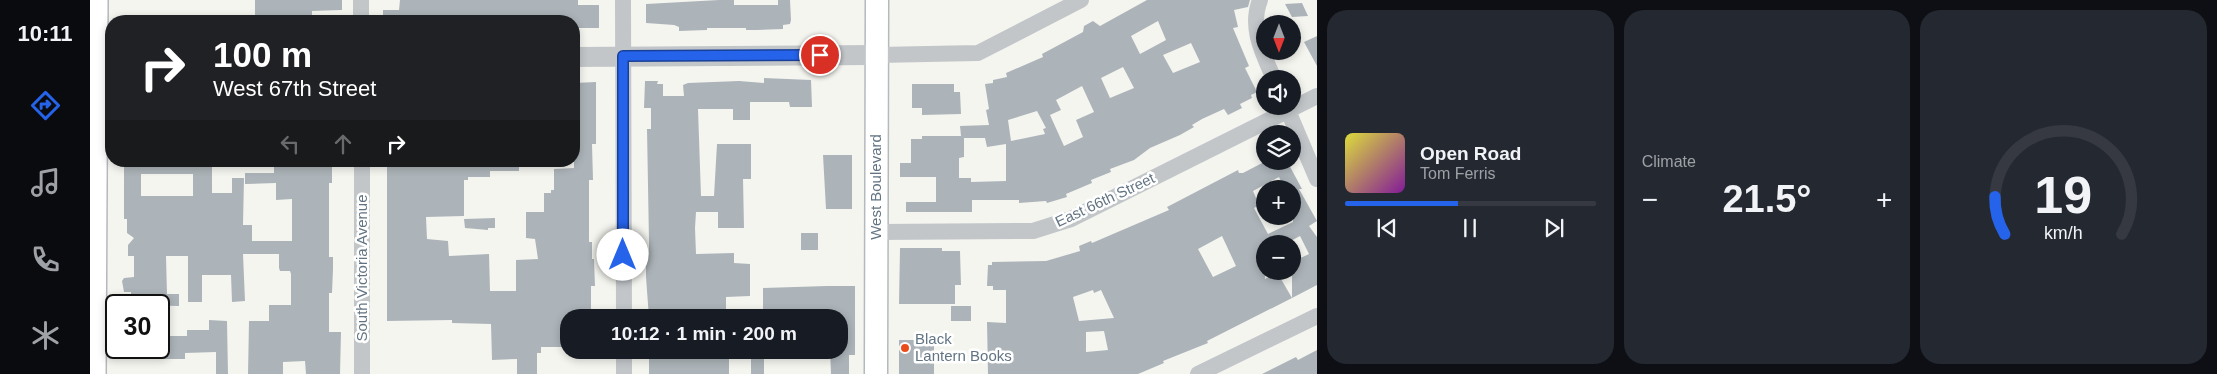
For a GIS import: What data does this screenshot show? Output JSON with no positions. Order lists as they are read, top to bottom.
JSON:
{
  "streets": {
    "main road": ["West Boulevard"],
    "street": ["East 66th Street", "South Victoria Avenue"]
  },
  "crossings": [
    ["West Boulevard", "East 66th Street"]
  ],
  "places": ["Black Lantern Books"],
  "north": "bottom",
  "page": {
    "tabs": "10:11",
    "tile": "Climate",
    "map_buttons": ["+", "−"],
    "turn": ["100 m", "West 67th Street"],
    "song": ["Open Road", "Tom Ferris"],
    "heat": ["−", "21.5°", "+"],
    "limit": "30",
    "trip": "10:12 · 1 min · 200 m",
    "gauge": ["19", "km/h"]
  }
}
